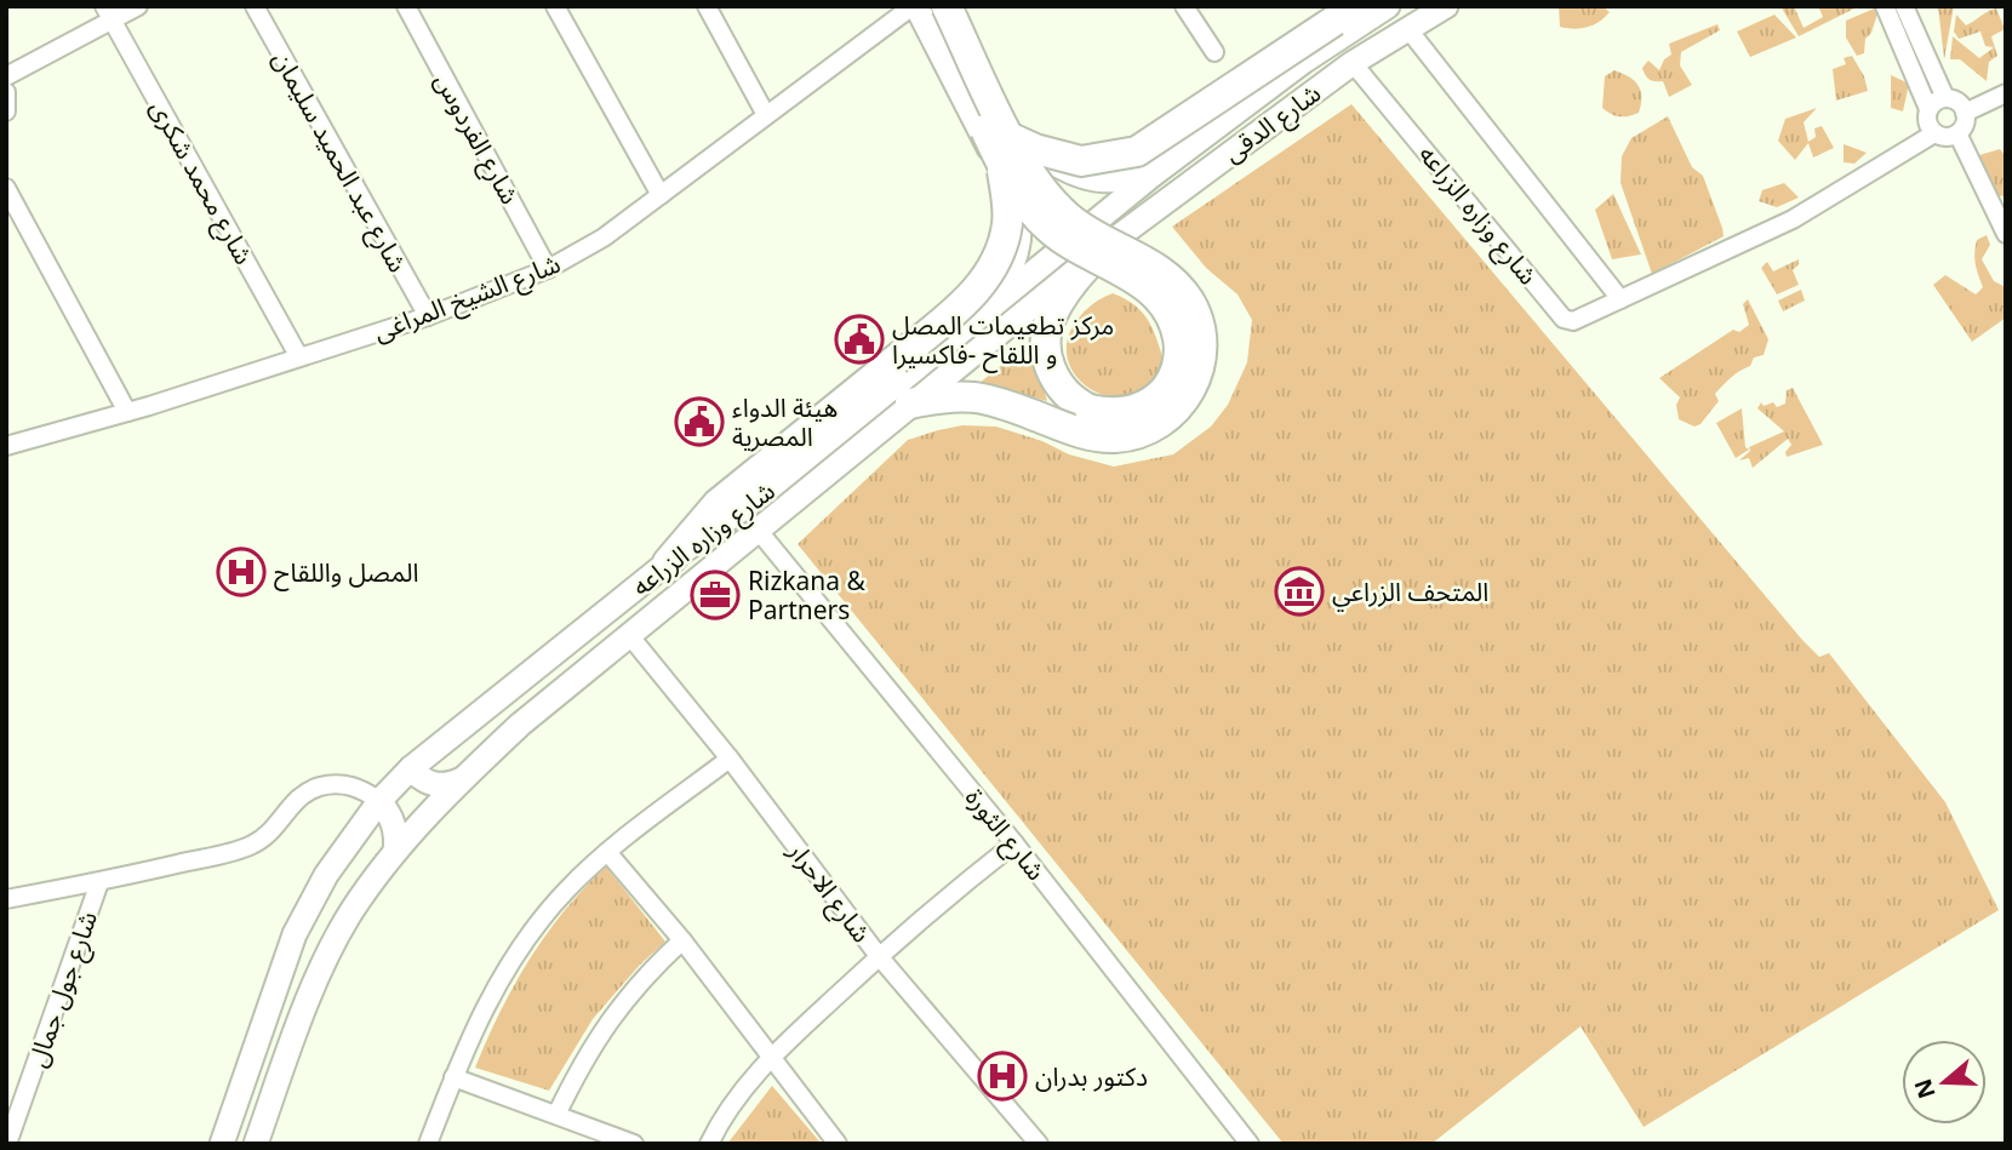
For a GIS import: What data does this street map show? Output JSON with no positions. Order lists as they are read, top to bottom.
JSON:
{
  "streets": {
    "main road": ["شارع الدقى", "شارع وزاره الزراعه"],
    "street": [
      "شارع الفردوس",
      "شارع عبد الحميد سليمان",
      "شارع محمد شكرى",
      "شارع الشيخ المراغى",
      "شارع الثورة",
      "شارع الاحرار",
      "شارع جول جمال"
    ]
  },
  "crossings": [
    ["شارع الدقى", "شارع وزاره الزراعه"],
    ["شارع الفردوس", "شارع الشيخ المراغى"],
    ["شارع عبد الحميد سليمان", "شارع الشيخ المراغى"],
    ["شارع محمد شكرى", "شارع الشيخ المراغى"],
    ["شارع وزاره الزراعه", "شارع الثورة"],
    ["شارع وزاره الزراعه", "شارع الاحرار"]
  ],
  "places": {
    "public building": ["مركز تطعيمات المصل و اللقاح -فاكسيرا", "هيئة الدواء المصرية"],
    "hospital": ["المصل واللقاح", "دكتور بدران"],
    "museum": ["المتحف الزراعي"],
    "office": ["Rizkana & Partners"]
  },
  "north": "left"
}
